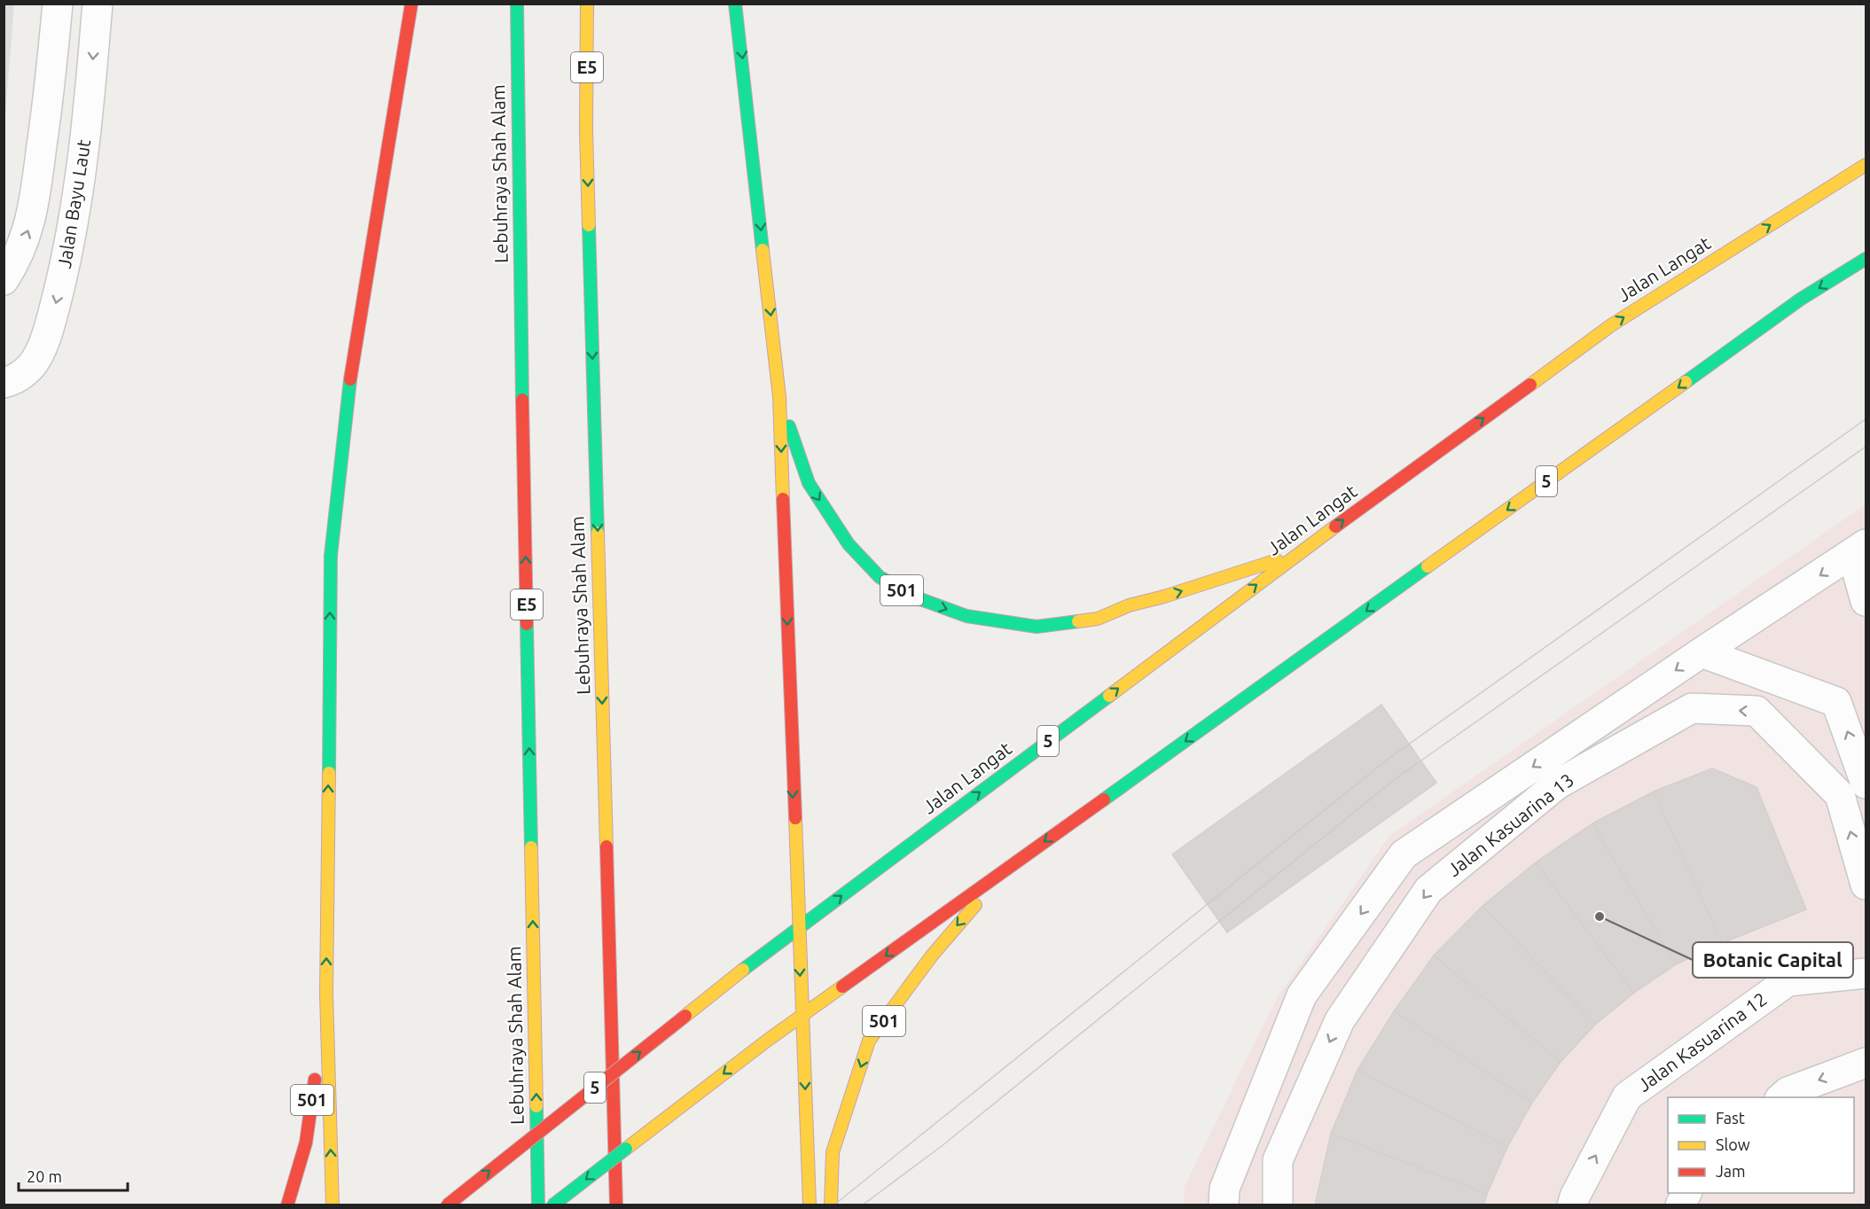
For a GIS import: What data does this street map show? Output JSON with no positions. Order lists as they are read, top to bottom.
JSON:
{
  "streets": {
    "highway": [
      "E5",
      "Lebuhraya Shah Alam",
      "Jalan Langat",
      "5",
      "501"
    ],
    "street": ["Jalan Bayu Laut", "Jalan Kasuarina 13", "Jalan Kasuarina 12"]
  },
  "crossings": [
    ["Jalan Langat", "5"],
    ["Jalan Langat", "501"],
    ["5", "501"]
  ],
  "one_way": ["Jalan Kasuarina 12"],
  "places": ["Botanic Capital"],
  "legend": ["Fast", "Slow", "Jam"],
  "scale_bar": "20 m"
}
